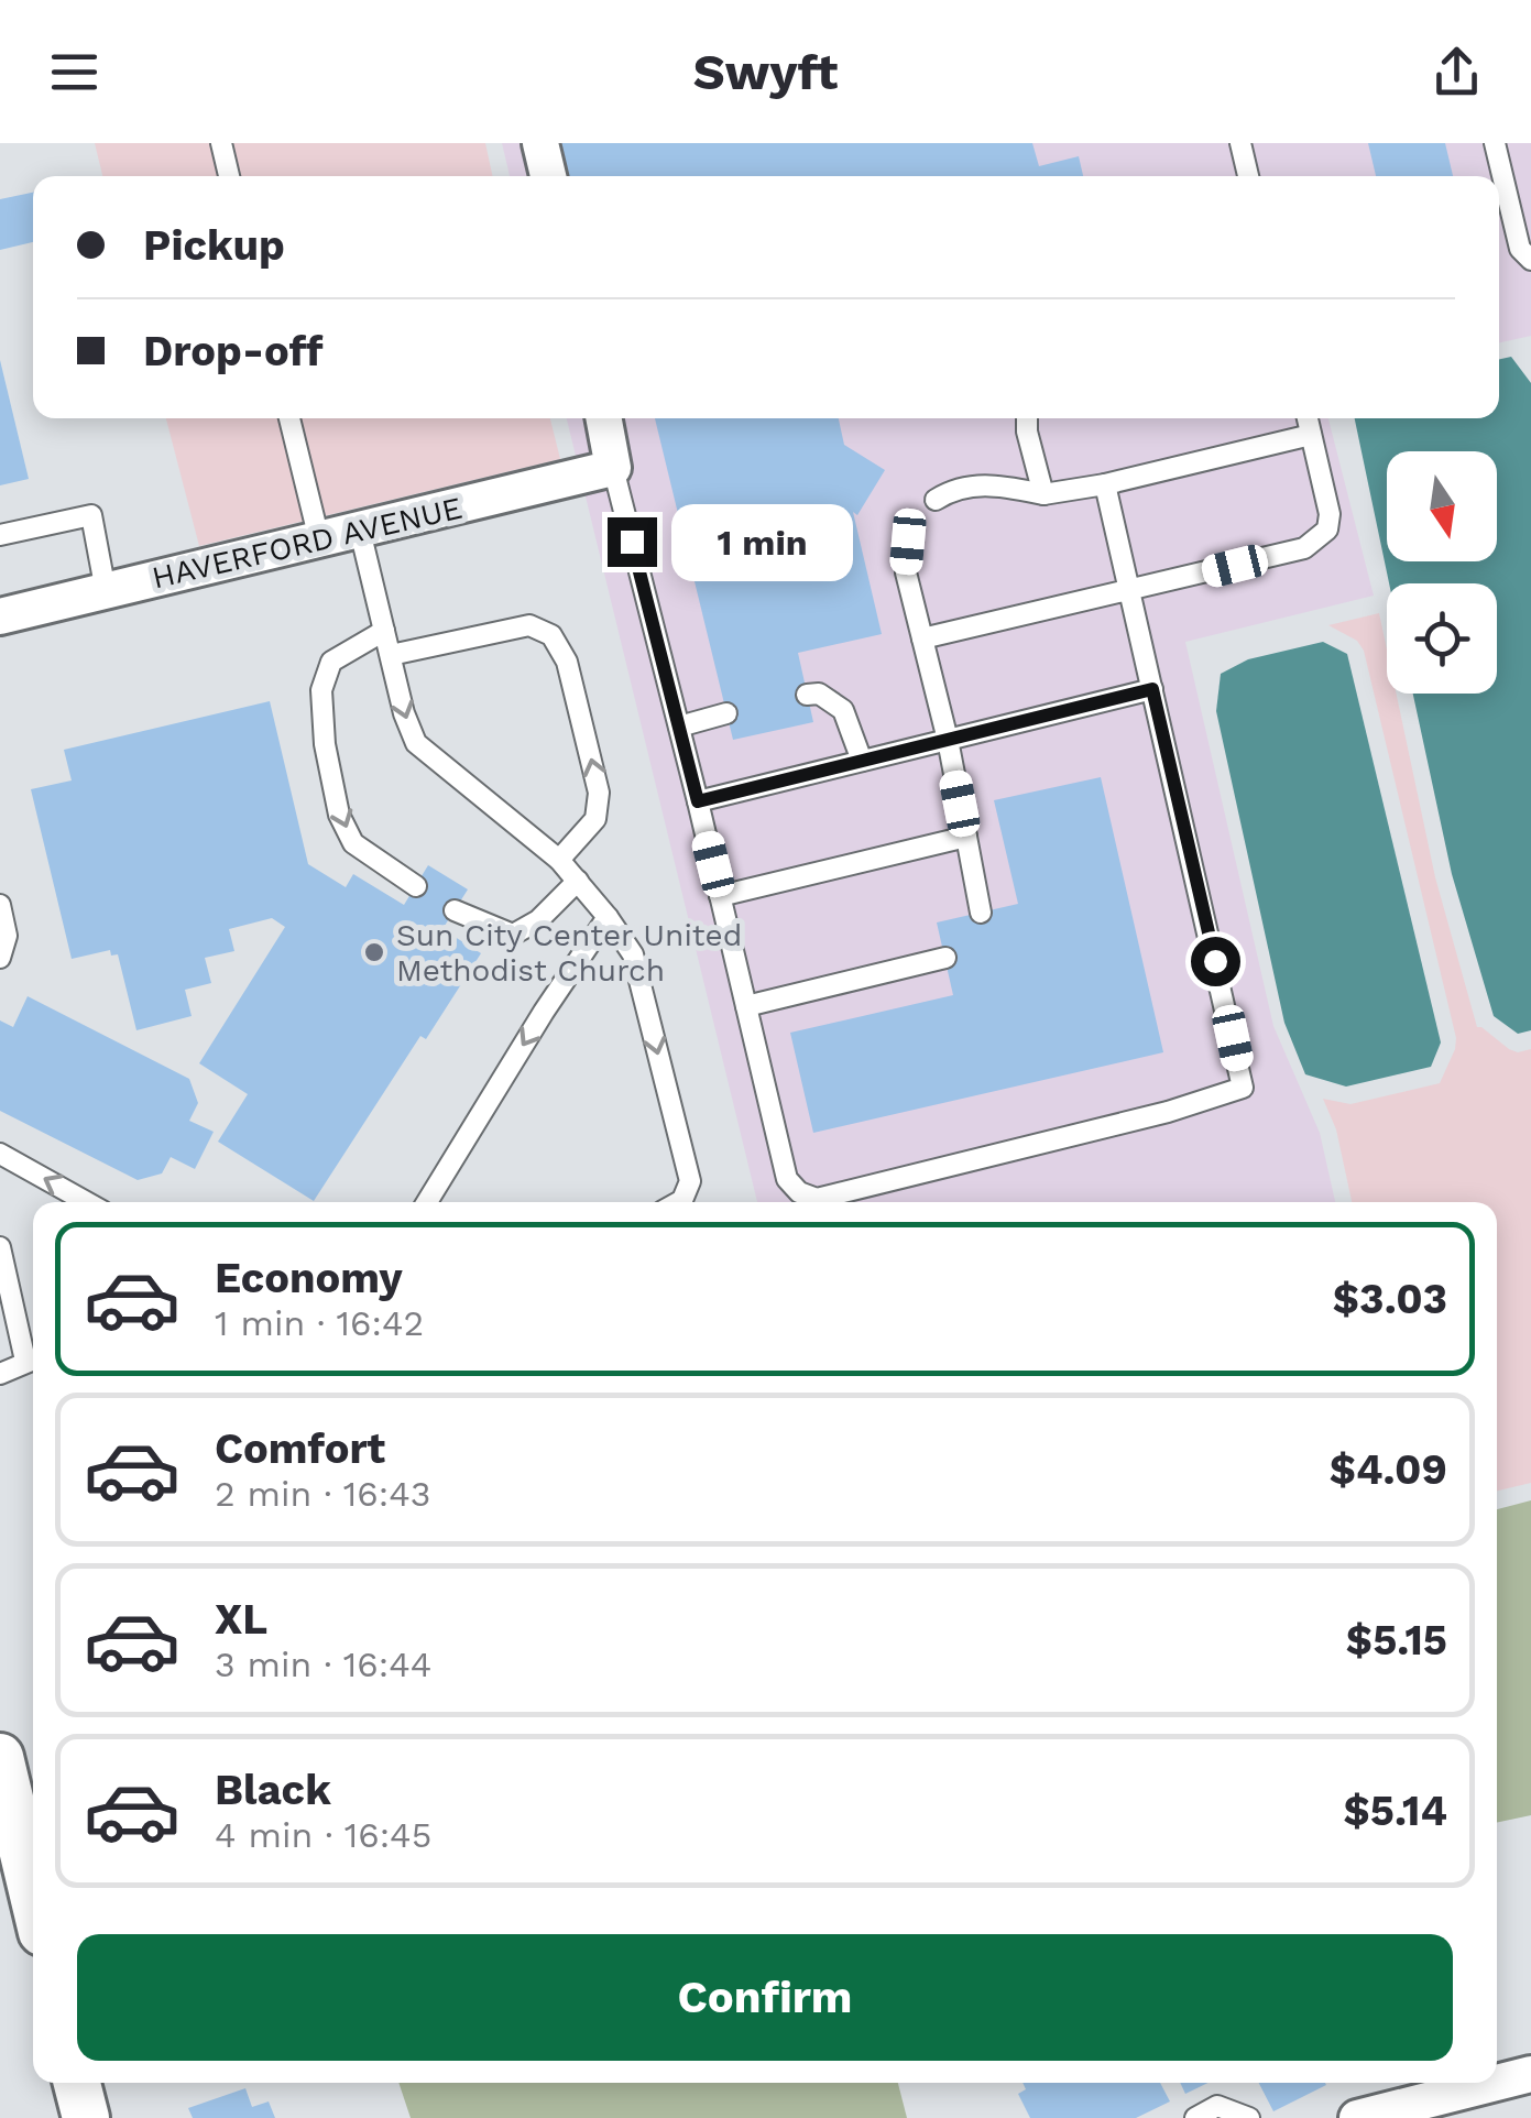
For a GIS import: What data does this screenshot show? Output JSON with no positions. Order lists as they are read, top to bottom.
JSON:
{
  "streets": {
    "street": ["HAVERFORD AVENUE"]
  },
  "places": ["Sun City Center United Methodist Church"],
  "north": "bottom",
  "page": {
    "header": "Swyft",
    "banner": ["Pickup", "Drop-off"],
    "bubble": "1 min",
    "list": [
      {
        "name": "Economy",
        "note": "1 min · 16:42",
        "value": "$3.03"
      },
      {
        "name": "Comfort",
        "note": "2 min · 16:43",
        "value": "$4.09"
      },
      {
        "name": "XL",
        "note": "3 min · 16:44",
        "value": "$5.15"
      },
      {
        "name": "Black",
        "note": "4 min · 16:45",
        "value": "$5.14"
      }
    ],
    "buttons": "Confirm"
  }
}
